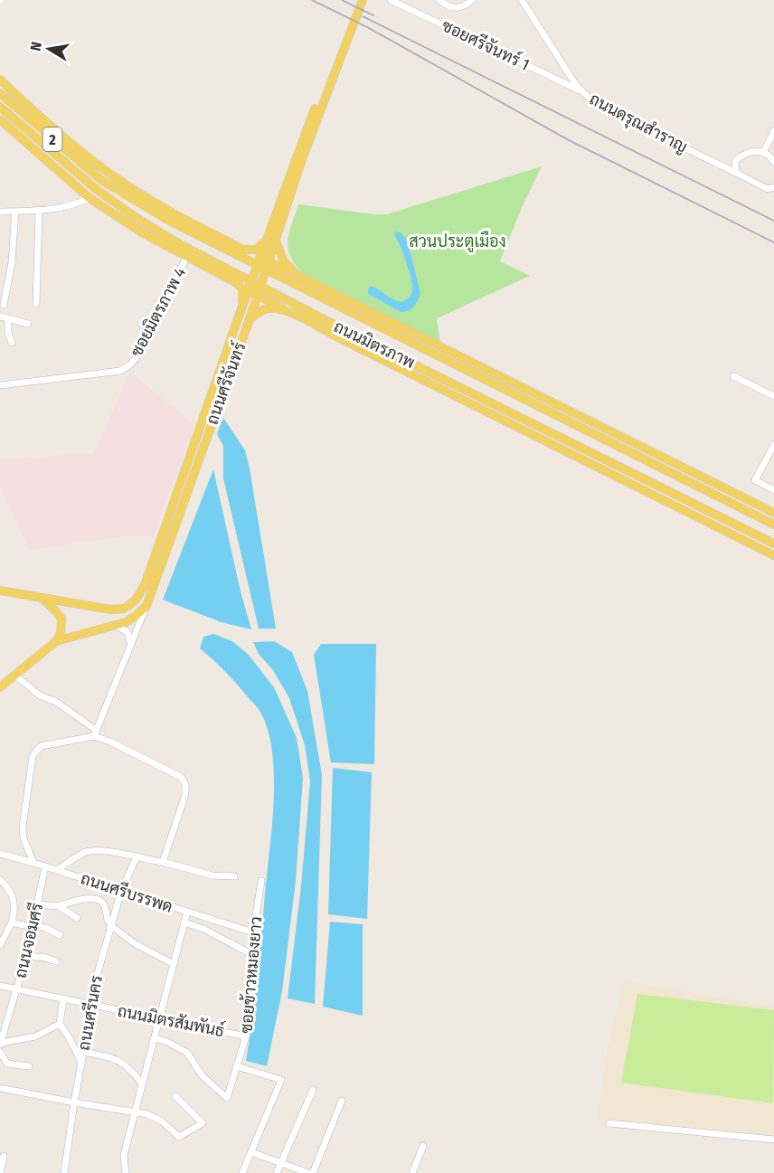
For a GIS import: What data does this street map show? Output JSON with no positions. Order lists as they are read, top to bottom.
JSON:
{
  "streets": {
    "main road": ["2", "ถนนมิตรภาพ", "ถนนศรีจันทร์"],
    "street": [
      "ซอยศรีจันทร์ 1",
      "ถนนดรุณสำราญ",
      "ซอยมิตรภาพ 4",
      "ถนนศรีบรรพด",
      "ถนนจอมศรี",
      "ซอยข้าวหมองยาว",
      "ถนนศรีนคร",
      "ถนนมิตรสัมพันธ์"
    ]
  },
  "crossings": [
    ["ซอยศรีจันทร์ 1", "ถนนดรุณสำราญ"],
    ["ถนนมิตรภาพ", "ถนนศรีจันทร์"],
    ["ถนนศรีบรรพด", "ถนนจอมศรี"],
    ["ถนนศรีบรรพด", "ซอยข้าวหมองยาว"],
    ["ถนนศรีบรรพด", "ถนนศรีนคร"],
    ["ถนนจอมศรี", "ถนนมิตรสัมพันธ์"],
    ["ซอยข้าวหมองยาว", "ถนนมิตรสัมพันธ์"],
    ["ถนนศรีนคร", "ถนนมิตรสัมพันธ์"]
  ],
  "parks": ["สวนประตูเมือง"],
  "north": "left"
}
